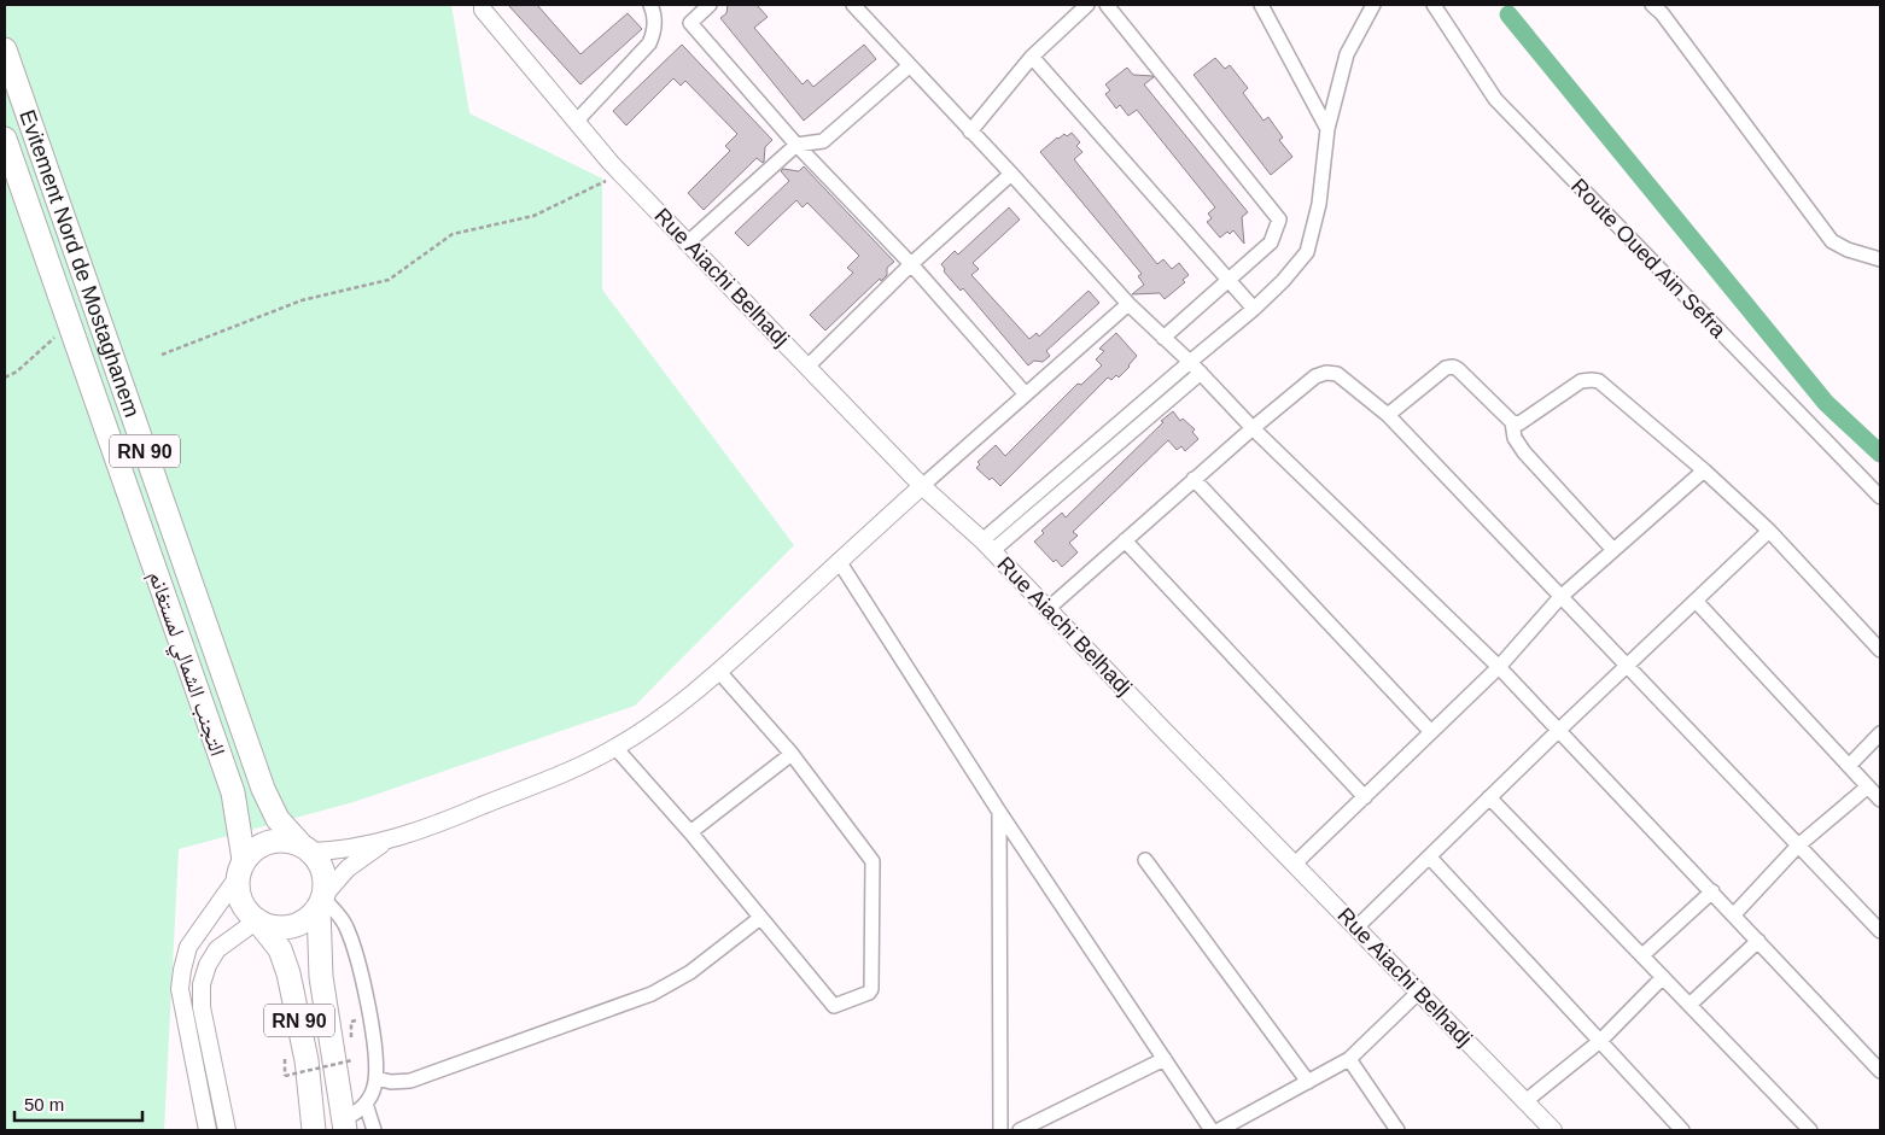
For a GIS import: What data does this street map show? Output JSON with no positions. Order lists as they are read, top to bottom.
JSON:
{
  "streets": {
    "highway": ["Evitement Nord de Mostaghanem", "RN 90", "التجنب الشمالي لمستغانم"],
    "street": ["Route Oued Ain Sefra", "Rue Aiachi Belhadj"]
  },
  "crossings": [
    ["Evitement Nord de Mostaghanem", "RN 90"],
    ["Evitement Nord de Mostaghanem", "التجنب الشمالي لمستغانم"],
    ["RN 90", "التجنب الشمالي لمستغانم"]
  ],
  "scale_bar": "50 m"
}
